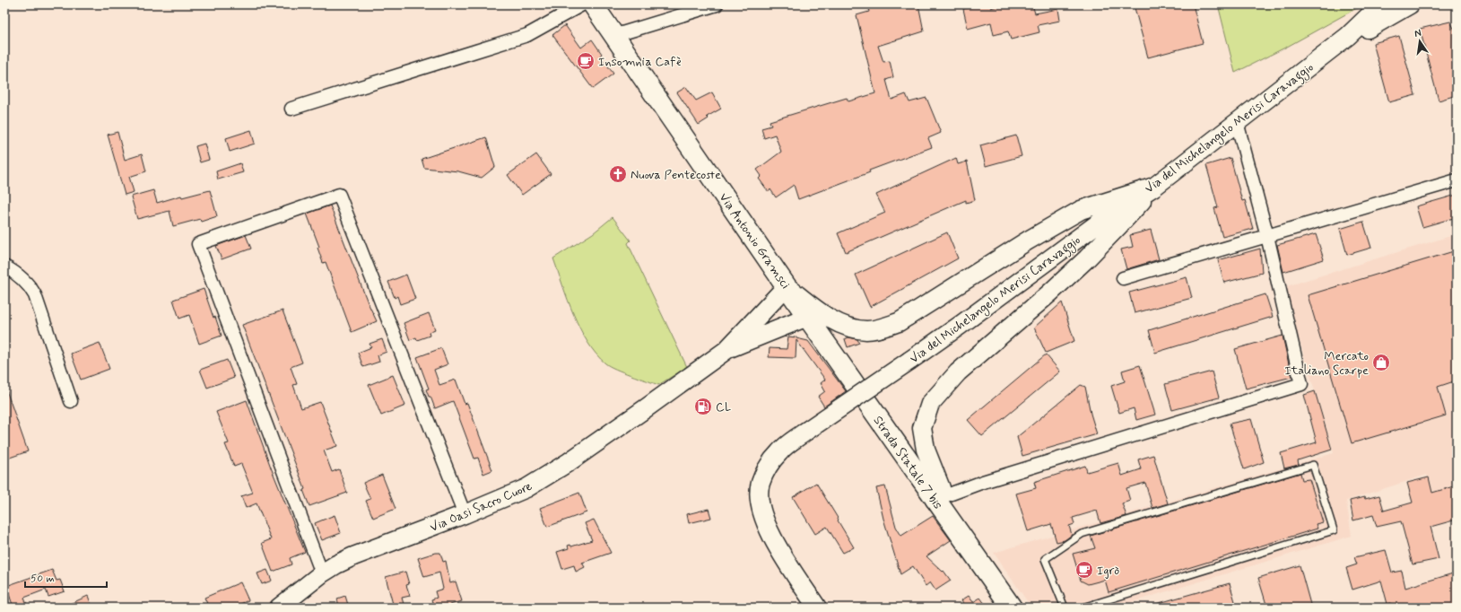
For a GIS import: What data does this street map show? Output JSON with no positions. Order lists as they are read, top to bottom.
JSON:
{
  "streets": {
    "main road": ["Via Antonio Gramsci", "Strada Statale 7 bis"],
    "street": ["Via del Michelangelo Merisi Caravaggio", "Via Oasi Sacro Cuore"]
  },
  "crossings": [
    ["Via Antonio Gramsci", "Strada Statale 7 bis"],
    ["Via Antonio Gramsci", "Via Oasi Sacro Cuore"],
    ["Strada Statale 7 bis", "Via Oasi Sacro Cuore"]
  ],
  "places": {
    "cafe": ["Insomnia Cafè", "Igrò"],
    "church": ["Nuova Pentecoste"],
    "shop": ["Mercato Italiano Scarpe"],
    "fuel station": ["CL"]
  },
  "scale_bar": "50 m",
  "north": "top"
}
